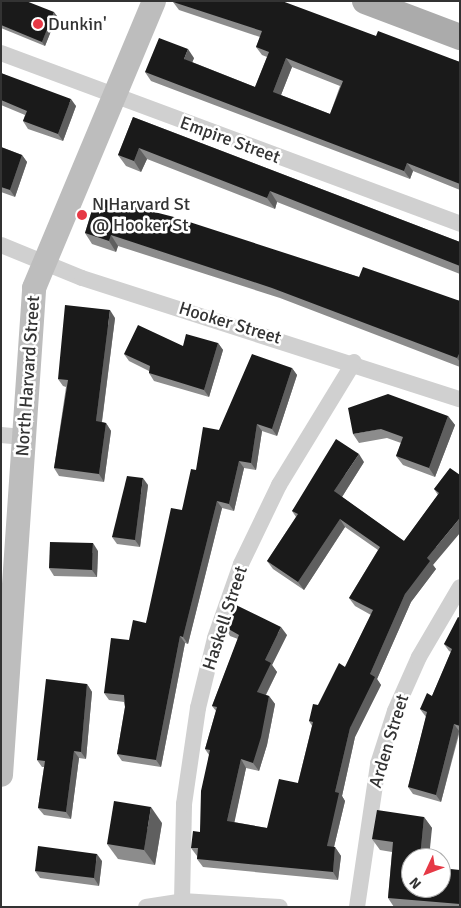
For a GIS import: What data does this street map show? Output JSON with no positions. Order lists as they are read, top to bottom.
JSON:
{
  "streets": {
    "main road": ["North Harvard Street"],
    "street": [
      "Empire Street",
      "Hooker Street",
      "Haskell Street",
      "Arden Street"
    ]
  },
  "crossings": [
    ["Empire Street", "North Harvard Street"],
    ["Hooker Street", "North Harvard Street"],
    ["Hooker Street", "Haskell Street"]
  ],
  "places": ["Dunkin'", "N Harvard St @ Hooker St"],
  "north": "bottom left"
}
